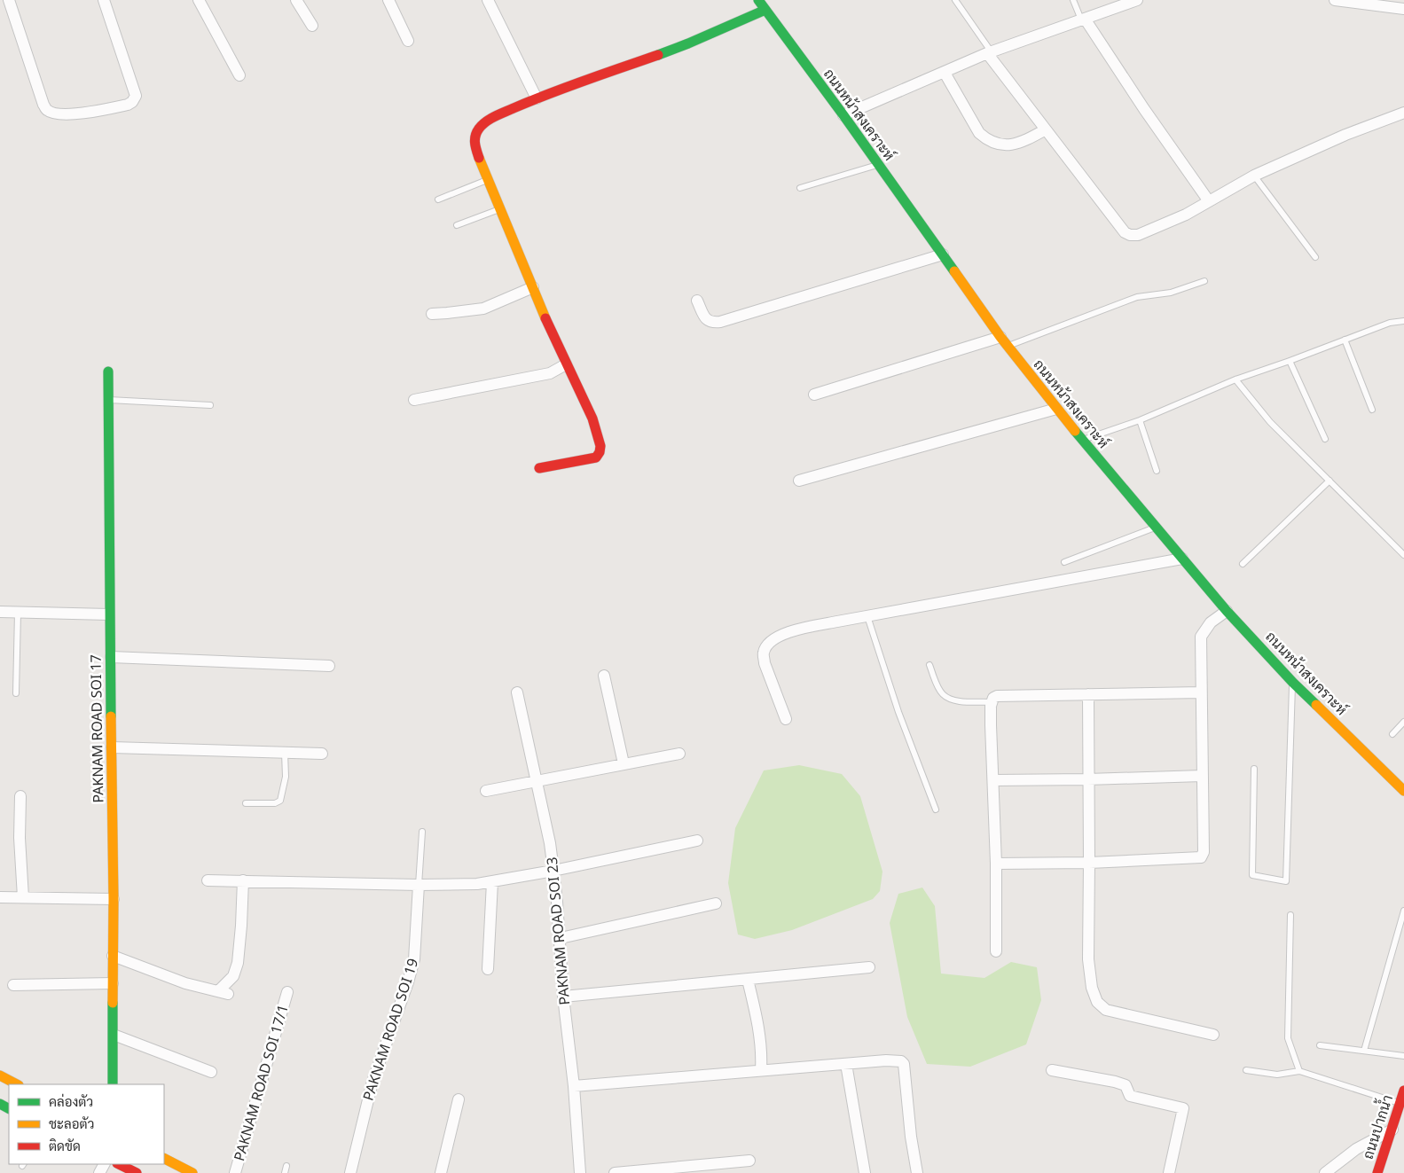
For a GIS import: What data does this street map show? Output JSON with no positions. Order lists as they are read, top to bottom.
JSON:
{
  "streets": {
    "street": [
      "ถนนหน้าสงเคราะห์",
      "PAKNAM ROAD SOI 17",
      "PAKNAM ROAD SOI 23",
      "PAKNAM ROAD SOI 19",
      "PAKNAM ROAD SOI 17/1",
      "ถนนปากน้ำ"
    ]
  },
  "legend": ["คล่องตัว", "ชะลอตัว", "ติดขัด"]
}
